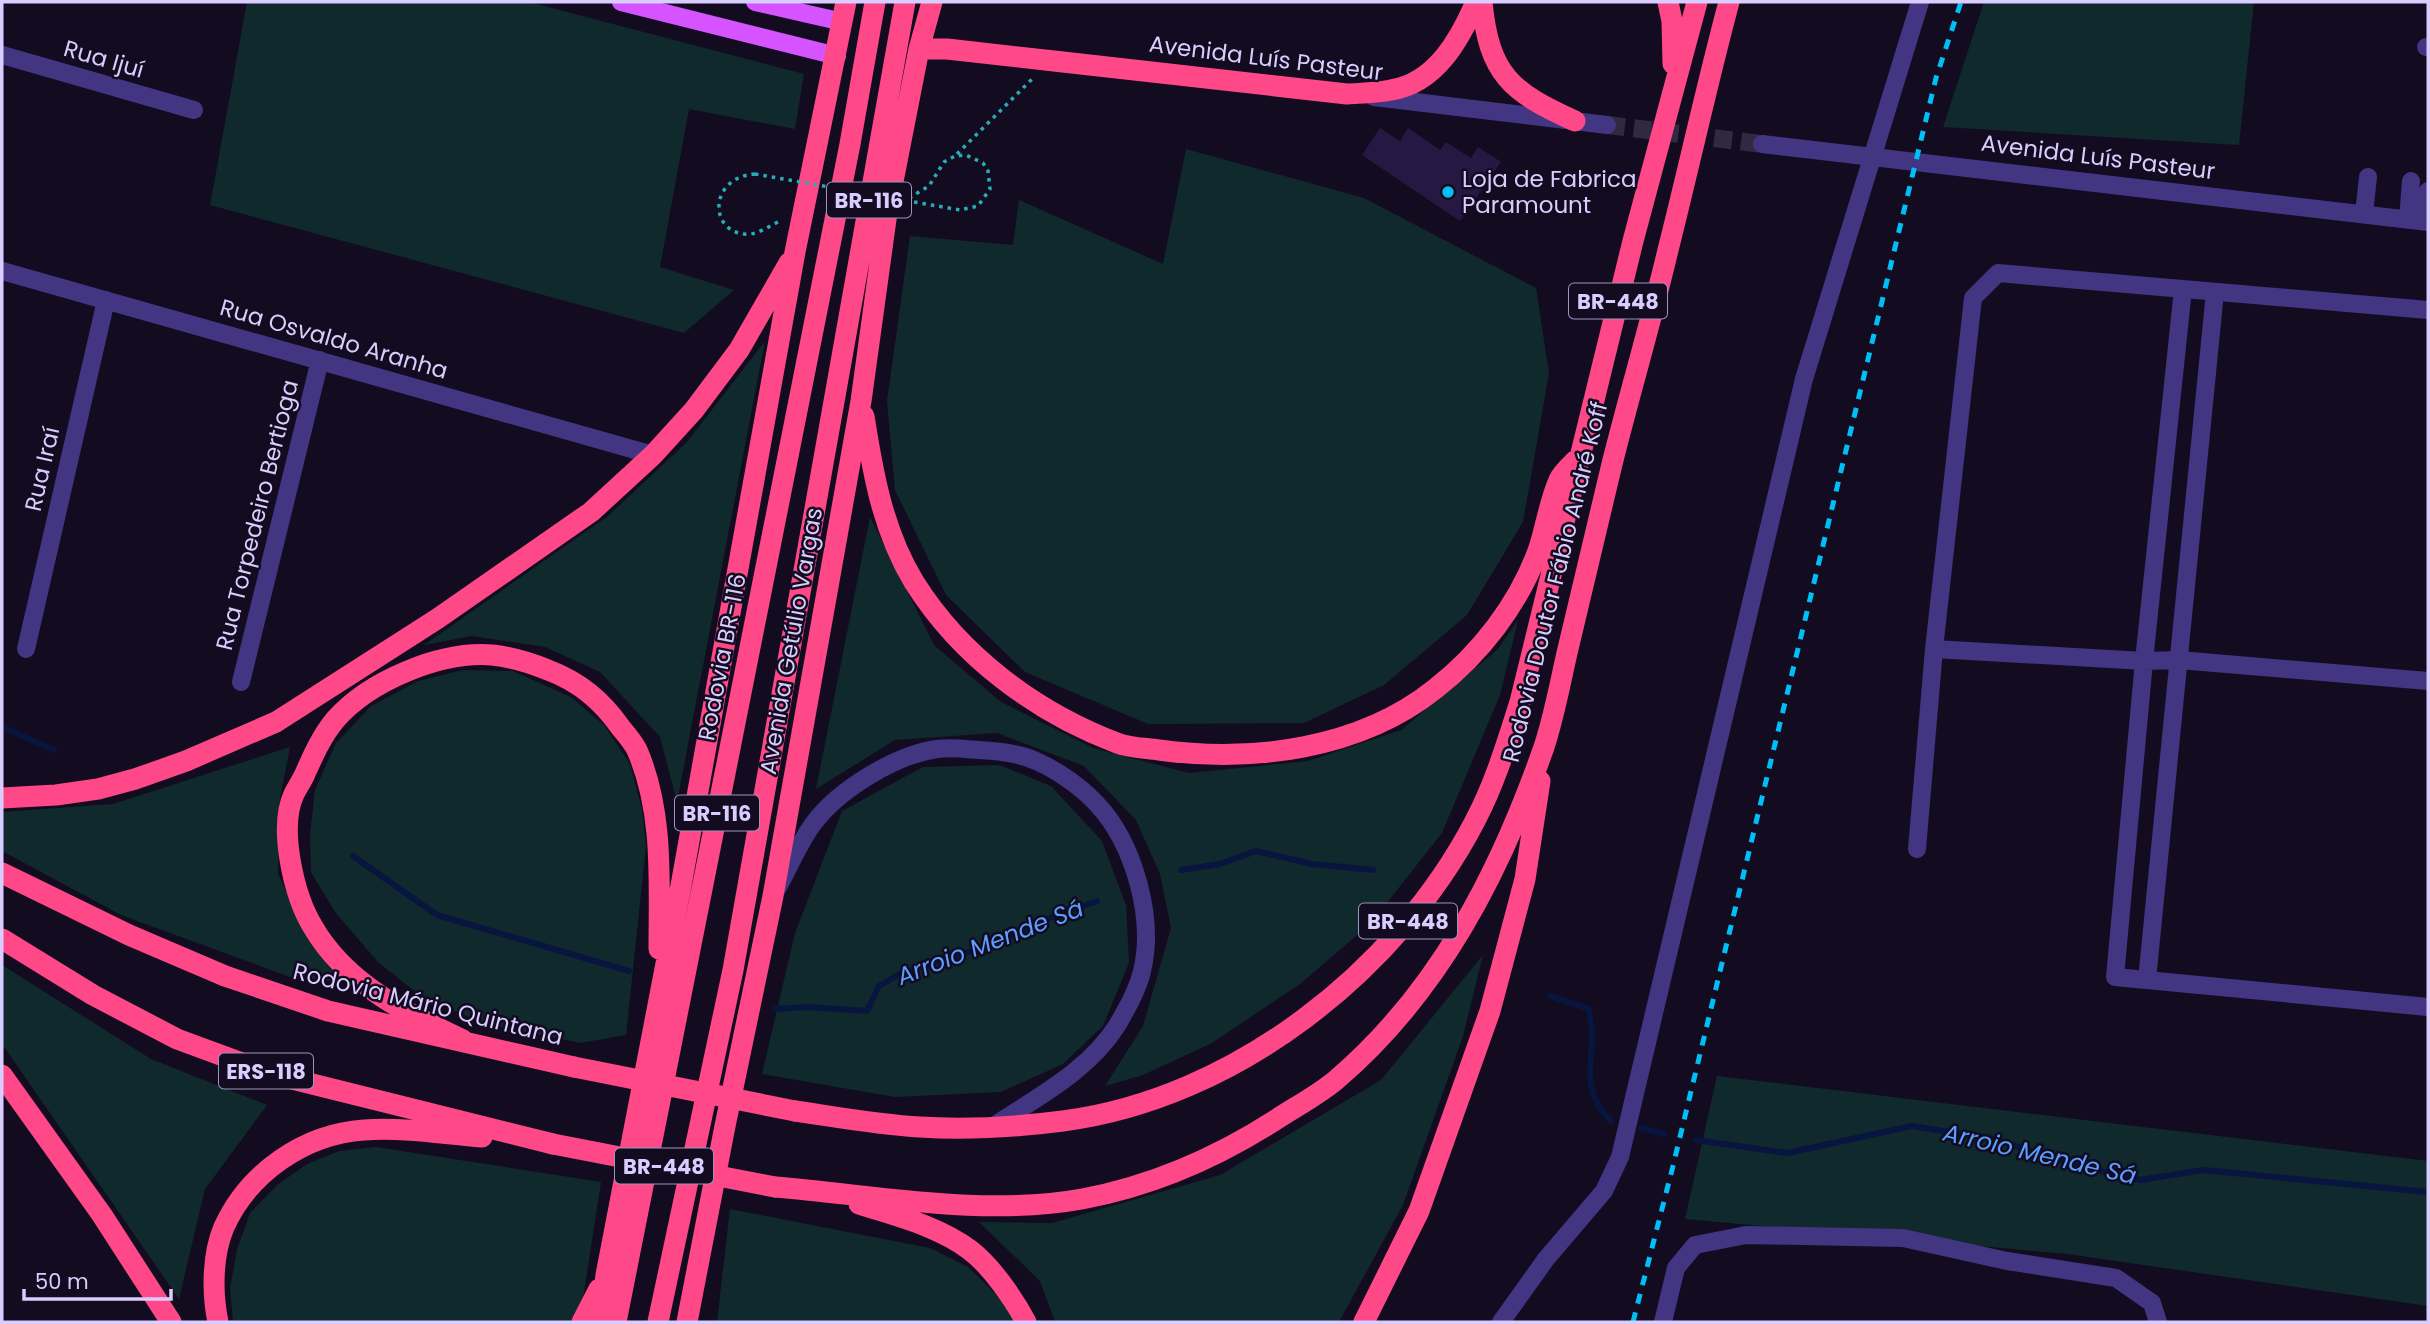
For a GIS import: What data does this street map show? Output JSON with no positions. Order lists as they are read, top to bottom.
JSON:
{
  "streets": {
    "highway": [
      "Avenida Luís Pasteur",
      "BR-116",
      "BR-448",
      "Rodovia Doutor Fábio André Koff",
      "Avenida Getúlio Vargas",
      "Rodovia BR-116",
      "Rodovia Mário Quintana",
      "ERS-118"
    ],
    "street": [
      "Rua Ijuí",
      "Rua Osvaldo Aranha",
      "Rua Iraí",
      "Rua Torpedeiro Bertioga"
    ]
  },
  "crossings": [
    ["Avenida Luís Pasteur", "Avenida Getúlio Vargas"],
    ["BR-448", "Rodovia Doutor Fábio André Koff"],
    ["Rua Osvaldo Aranha", "Rua Iraí"],
    ["Rua Osvaldo Aranha", "Rua Torpedeiro Bertioga"],
    ["Rodovia Doutor Fábio André Koff", "Rodovia Mário Quintana"],
    ["Rodovia Doutor Fábio André Koff", "ERS-118"]
  ],
  "water": ["Arroio Mende Sá"],
  "places": ["Loja de Fabrica Paramount"],
  "scale_bar": "50 m"
}
